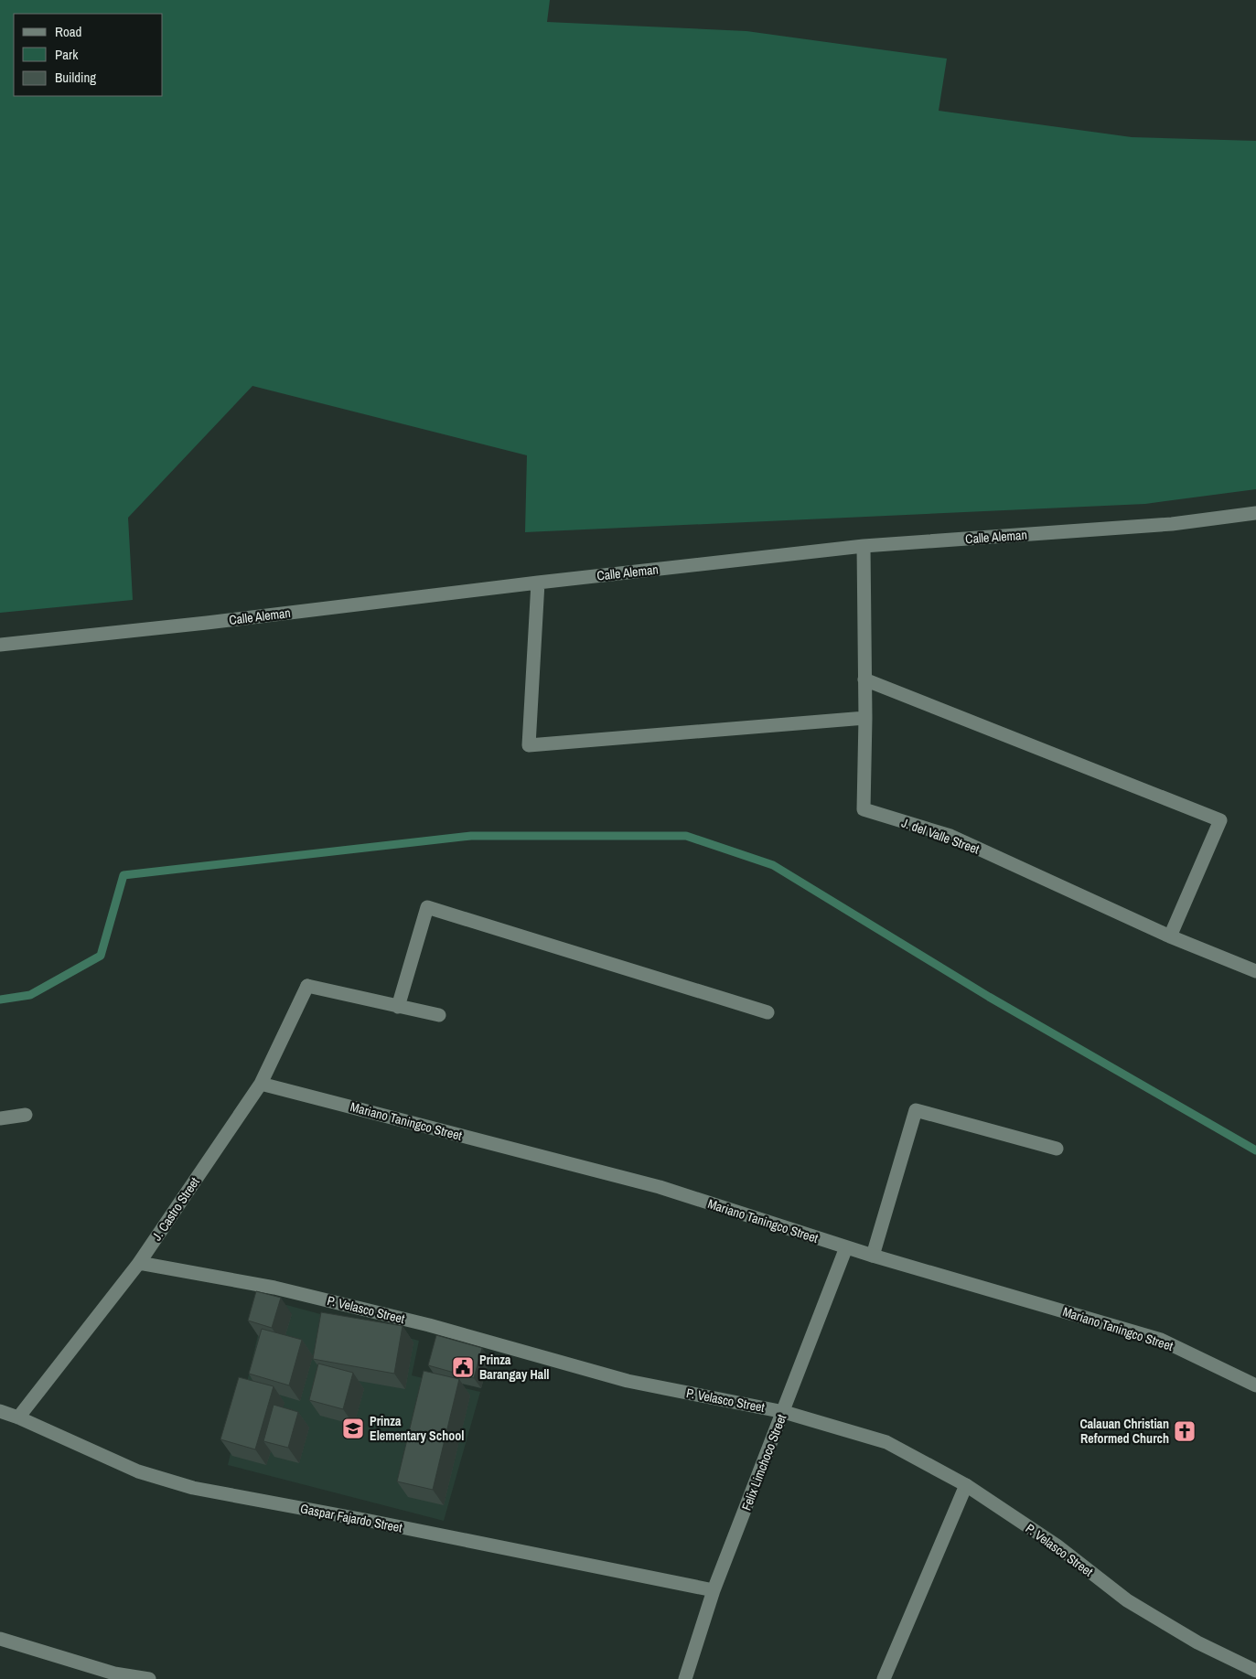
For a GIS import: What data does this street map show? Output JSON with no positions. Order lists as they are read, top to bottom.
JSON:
{
  "streets": {
    "street": [
      "Calle Aleman",
      "J. del Valle Street",
      "Mariano Taningco Street",
      "J. Castro Street",
      "P. Velasco Street",
      "Felix Limchoco Street",
      "Gaspar Fajardo Street"
    ]
  },
  "crossings": [
    ["Calle Aleman", "J. del Valle Street"],
    ["Mariano Taningco Street", "J. Castro Street"],
    ["Mariano Taningco Street", "Felix Limchoco Street"],
    ["J. Castro Street", "P. Velasco Street"],
    ["J. Castro Street", "Gaspar Fajardo Street"],
    ["P. Velasco Street", "Felix Limchoco Street"],
    ["Felix Limchoco Street", "Gaspar Fajardo Street"]
  ],
  "places": {
    "public building": ["Prinza Barangay Hall"],
    "school or university": ["Prinza Elementary School"],
    "church": ["Calauan Christian Reformed Church"]
  },
  "legend": ["Road", "Park", "Building"]
}
